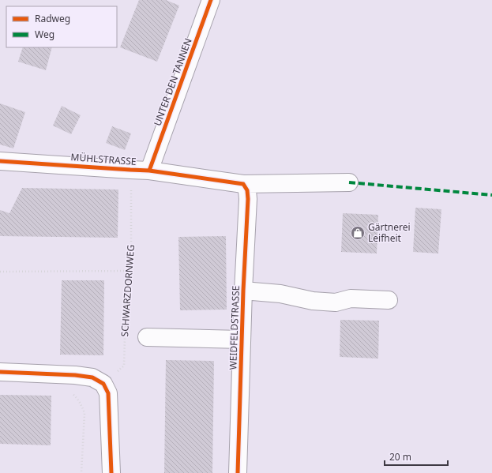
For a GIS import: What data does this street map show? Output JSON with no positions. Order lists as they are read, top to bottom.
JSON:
{
  "streets": {
    "street": ["UNTER DEN TANNEN", "MÜHLSTRASSE", "WEIDFELDSTRASSE"],
    "path": ["SCHWARZDORNWEG"]
  },
  "crossings": [
    ["UNTER DEN TANNEN", "MÜHLSTRASSE"],
    ["MÜHLSTRASSE", "SCHWARZDORNWEG"],
    ["MÜHLSTRASSE", "WEIDFELDSTRASSE"]
  ],
  "places": {
    "shop": ["Gärtnerei Leifheit"]
  },
  "legend": ["Radweg", "Weg"],
  "scale_bar": "20 m"
}
